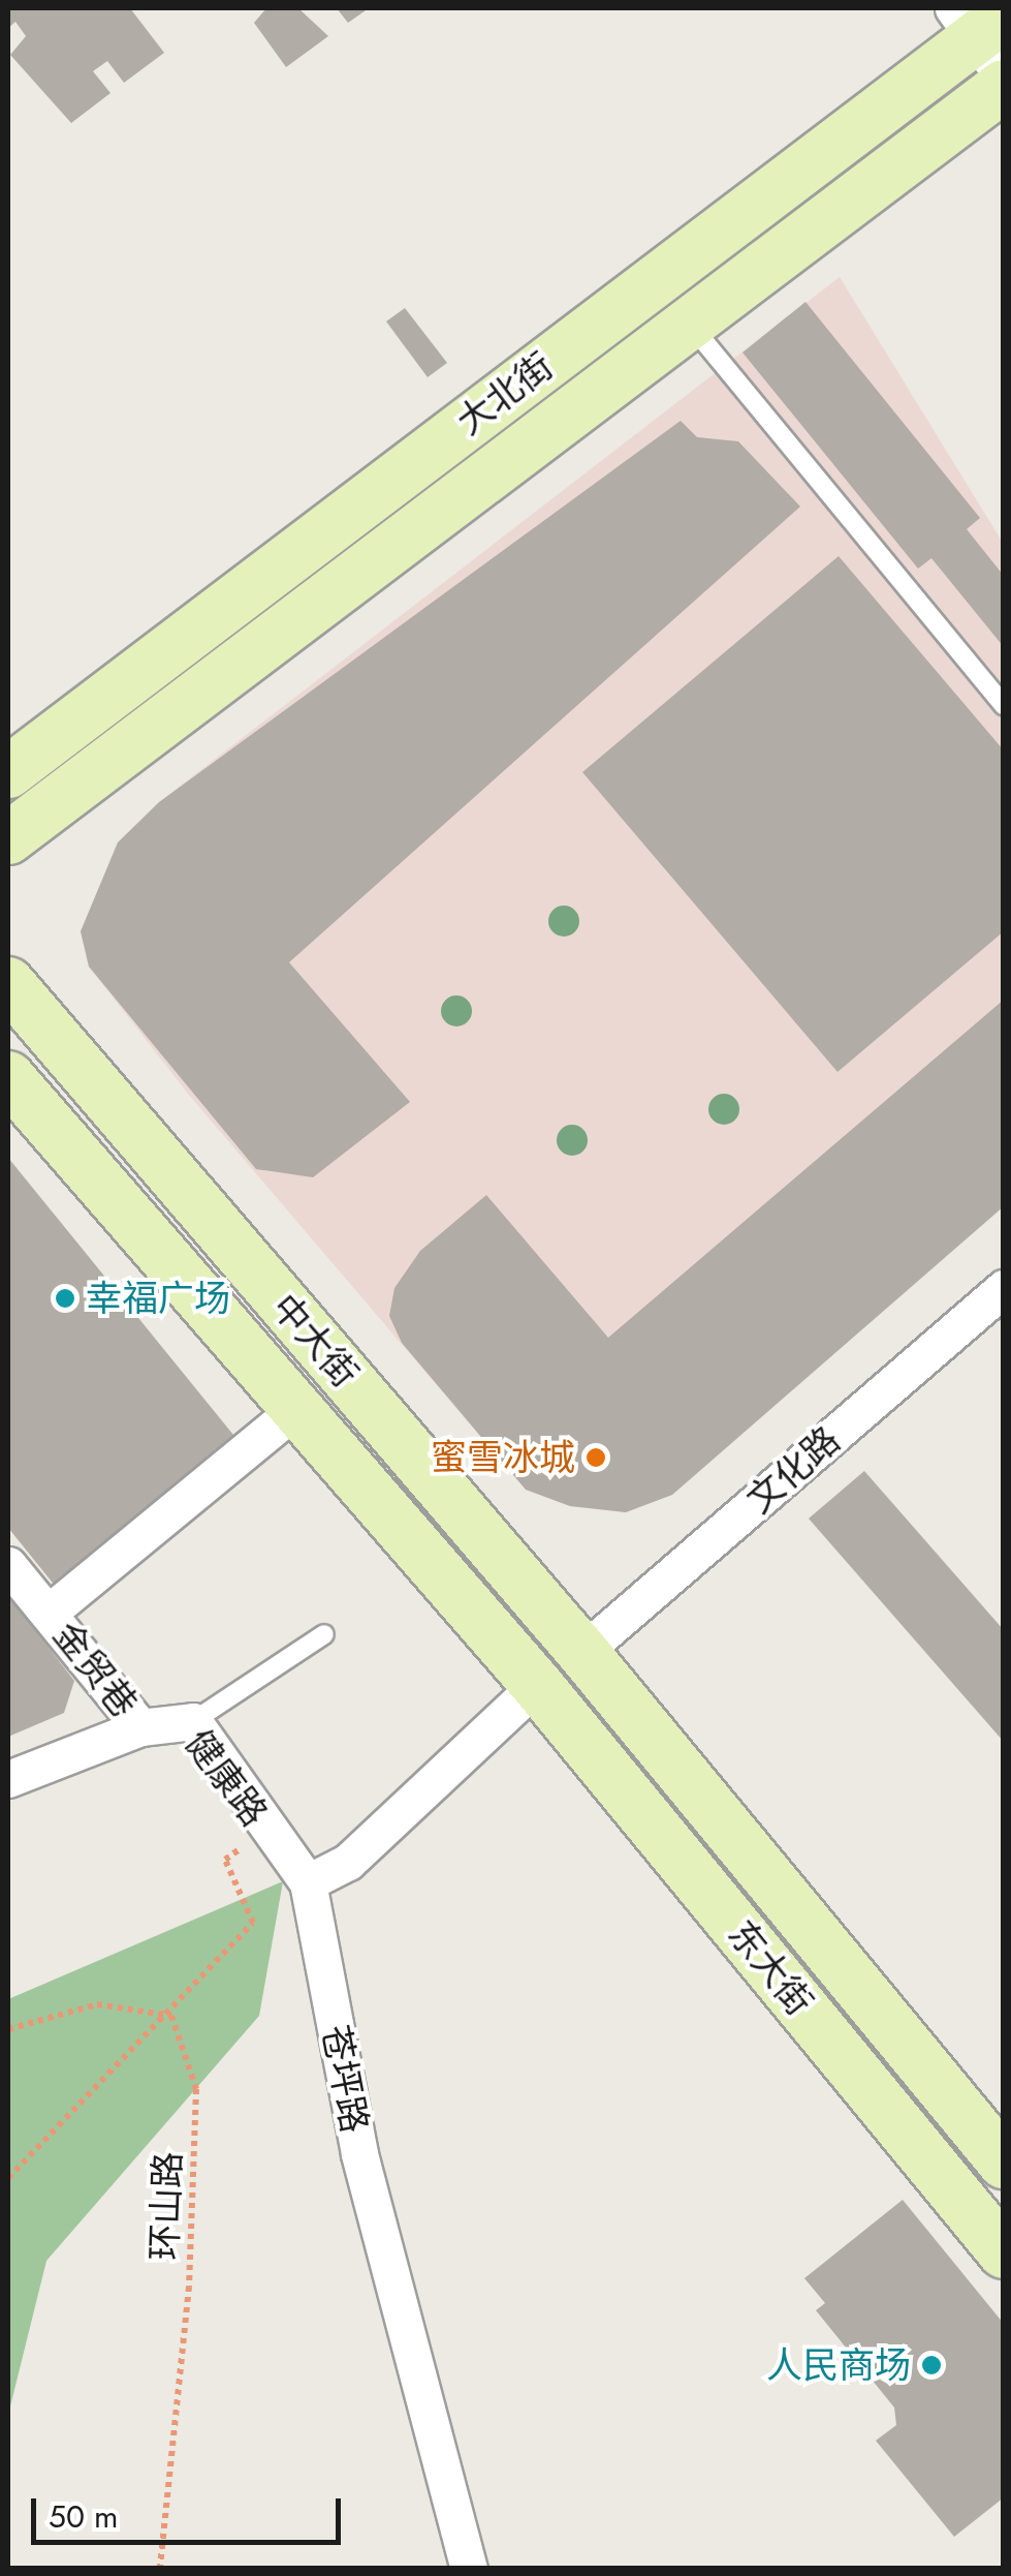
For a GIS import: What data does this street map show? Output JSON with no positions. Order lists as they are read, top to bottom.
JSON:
{
  "streets": {
    "main road": ["大北街", "中大街", "东大街"],
    "street": [
      "文化路",
      "金贸巷",
      "健康路",
      "苍坪路"
    ],
    "path": ["环山路"]
  },
  "crossings": [
    ["中大街", "文化路"],
    ["中大街", "东大街"],
    ["文化路", "东大街"],
    ["金贸巷", "健康路"],
    ["健康路", "苍坪路"]
  ],
  "places": ["幸福广场", "蜜雪冰城", "人民商场"],
  "scale_bar": "50 m"
}
